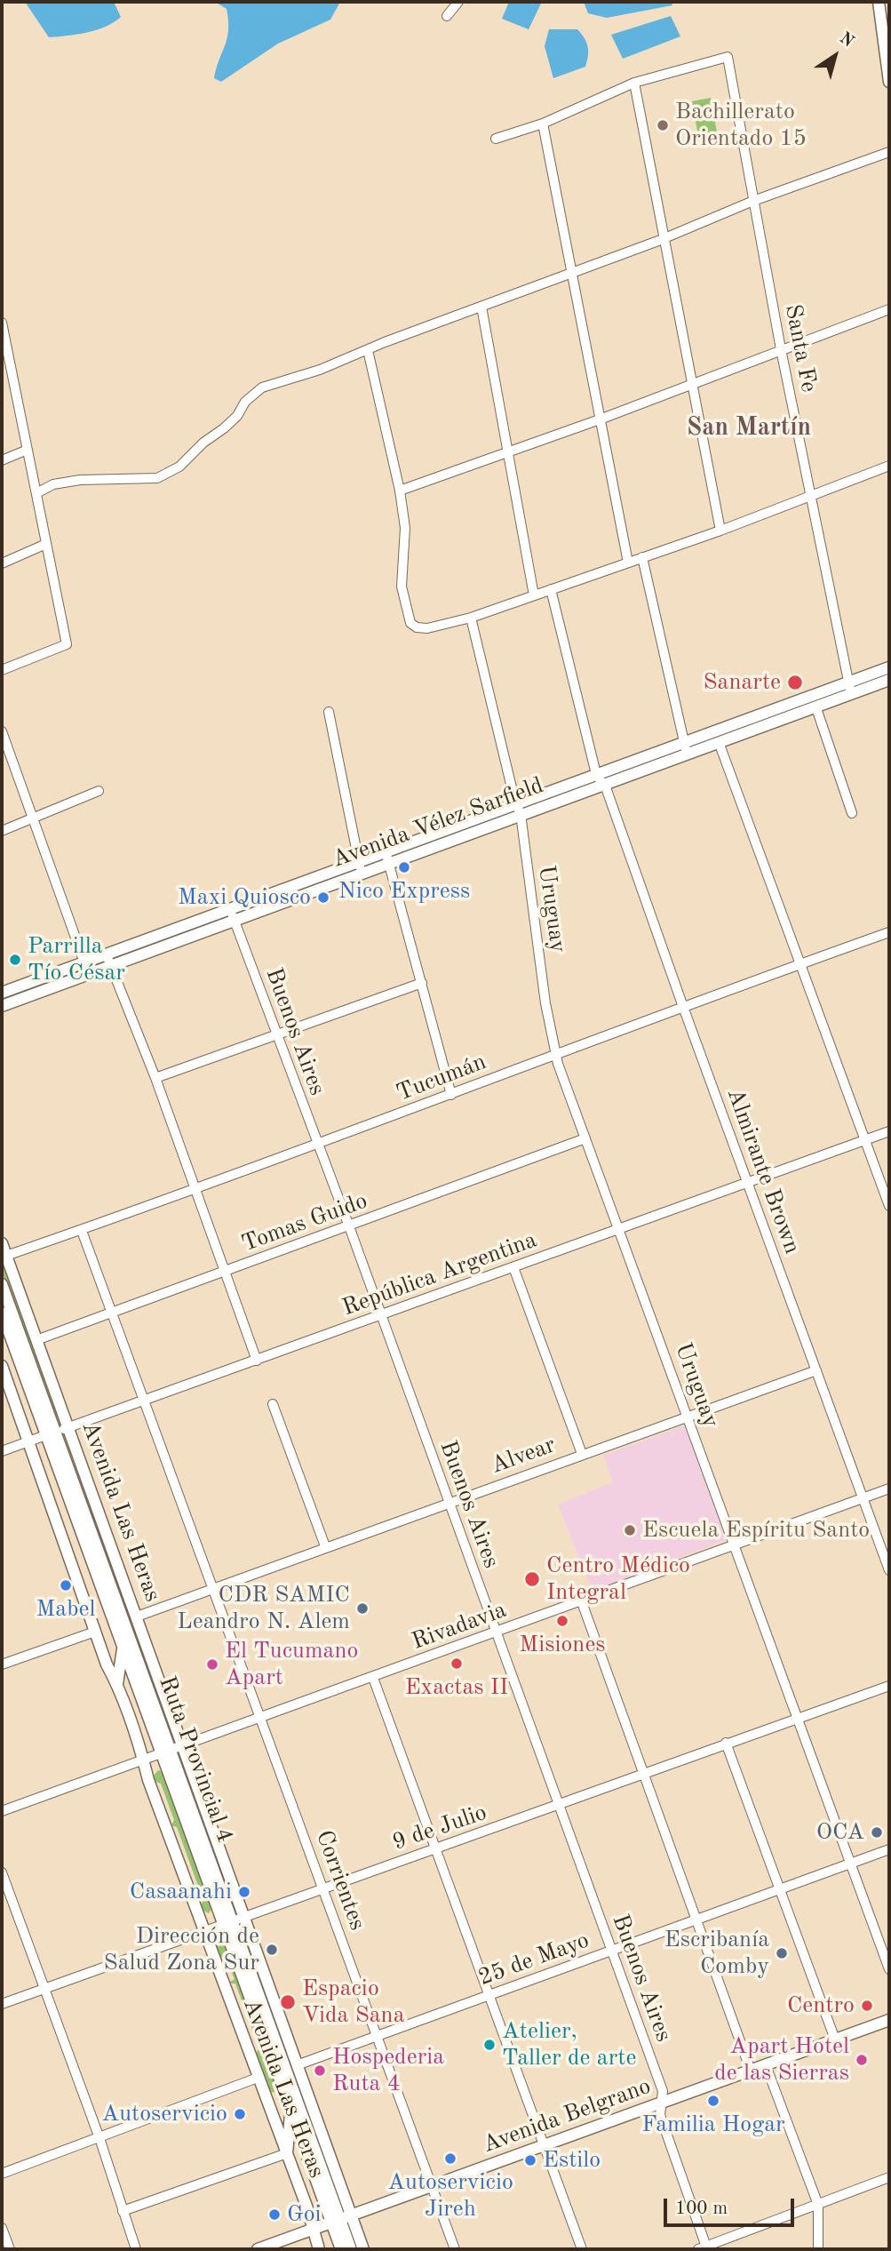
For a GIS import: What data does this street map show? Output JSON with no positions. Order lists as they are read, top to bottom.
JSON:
{
  "streets": {
    "main road": [
      "Avenida Vélez Sarfield",
      "Avenida Las Heras",
      "Ruta Provincial 4",
      "Avenida Belgrano"
    ],
    "street": [
      "Santa Fe",
      "Uruguay",
      "Buenos Aires",
      "Tucumán",
      "Almirante Brown",
      "Tomas Guido",
      "República Argentina",
      "Alvear",
      "Rivadavia",
      "9 de Julio",
      "Corrientes",
      "25 de Mayo"
    ]
  },
  "crossings": [
    ["Santa Fe", "Avenida Vélez Sarfield"],
    ["Avenida Vélez Sarfield", "Uruguay"],
    ["Avenida Vélez Sarfield", "Buenos Aires"],
    ["Avenida Vélez Sarfield", "Almirante Brown"],
    ["Uruguay", "Tucumán"],
    ["Uruguay", "Tomas Guido"],
    ["Uruguay", "República Argentina"],
    ["Uruguay", "Alvear"],
    ["Uruguay", "Rivadavia"],
    ["Uruguay", "9 de Julio"],
    ["Uruguay", "25 de Mayo"],
    ["Buenos Aires", "Tucumán"],
    ["Buenos Aires", "Tomas Guido"],
    ["Buenos Aires", "República Argentina"],
    ["Buenos Aires", "Alvear"],
    ["Buenos Aires", "Rivadavia"],
    ["Buenos Aires", "9 de Julio"],
    ["Buenos Aires", "25 de Mayo"],
    ["Buenos Aires", "Avenida Belgrano"],
    ["Tucumán", "Almirante Brown"],
    ["Tucumán", "Avenida Las Heras"],
    ["Tucumán", "Corrientes"],
    ["Almirante Brown", "República Argentina"],
    ["Almirante Brown", "Alvear"],
    ["Almirante Brown", "Rivadavia"],
    ["Tomas Guido", "Avenida Las Heras"],
    ["Tomas Guido", "Corrientes"],
    ["República Argentina", "Avenida Las Heras"],
    ["República Argentina", "Ruta Provincial 4"],
    ["República Argentina", "Corrientes"],
    ["Alvear", "Avenida Las Heras"],
    ["Alvear", "Corrientes"],
    ["Avenida Las Heras", "Rivadavia"],
    ["Avenida Las Heras", "Ruta Provincial 4"],
    ["Avenida Las Heras", "9 de Julio"],
    ["Avenida Las Heras", "25 de Mayo"],
    ["Avenida Las Heras", "Avenida Belgrano"],
    ["Rivadavia", "Ruta Provincial 4"],
    ["Rivadavia", "Corrientes"],
    ["Ruta Provincial 4", "9 de Julio"],
    ["Ruta Provincial 4", "Avenida Belgrano"],
    ["9 de Julio", "Corrientes"],
    ["Corrientes", "25 de Mayo"],
    ["Corrientes", "Avenida Belgrano"]
  ],
  "districts": ["San Martín"],
  "places": [
    "Bachillerato Orientado 15",
    "Sanarte",
    "Nico Express",
    "Maxi Quiosco",
    "Parrilla Tío César",
    "Escuela Espíritu Santo",
    "Centro Médico Integral",
    "Mabel",
    "CDR SAMIC Leandro N. Alem",
    "Misiones",
    "Exactas II",
    "El Tucumano Apart",
    "OCA",
    "Casaanahi",
    "Dirección de Salud Zona Sur",
    "Escribanía Comby",
    "Espacio Vida Sana",
    "Centro",
    "Atelier, Taller de arte",
    "Apart Hotel de las Sierras",
    "Hospederia Ruta 4",
    "Familia Hogar",
    "Autoservicio",
    "Autoservicio Jireh",
    "Estilo",
    "Goi"
  ],
  "scale_bar": "100 m",
  "north": "top right"
}
